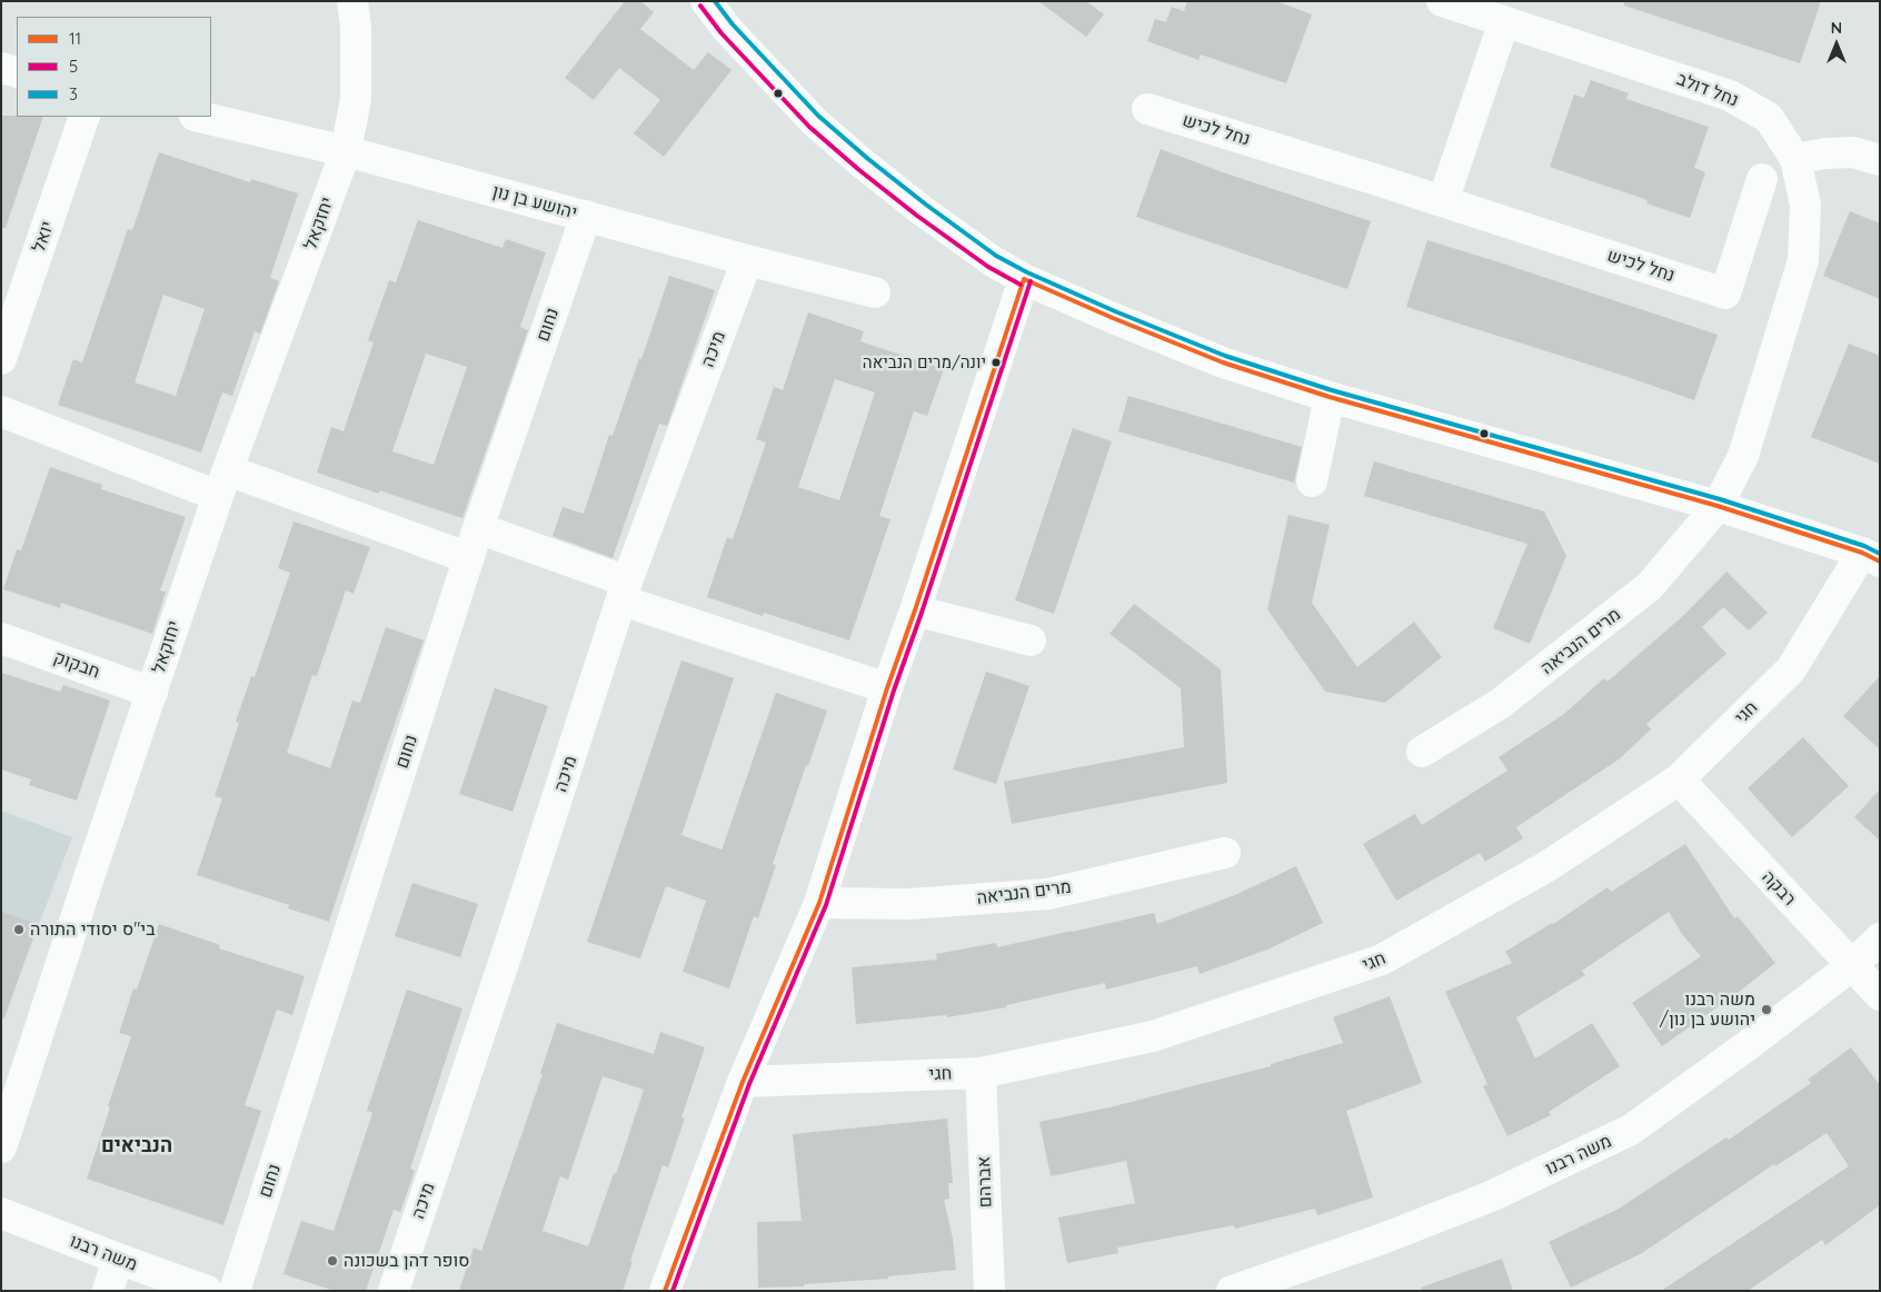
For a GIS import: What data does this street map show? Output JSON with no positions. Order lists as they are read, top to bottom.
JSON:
{
  "streets": {
    "street": [
      "נחל דולב",
      "נחל לכיש",
      "יהושע בן נון",
      "יחזקאל",
      "יואל",
      "נחום",
      "מיכה",
      "מרים הנביאה",
      "חבקוק",
      "חגי",
      "רבקה",
      "משה רבנו",
      "אברהם"
    ]
  },
  "crossings": [
    ["נחל דולב", "מרים הנביאה"],
    ["יהושע בן נון", "יחזקאל"],
    ["יהושע בן נון", "נחום"],
    ["יהושע בן נון", "מיכה"],
    ["יחזקאל", "חבקוק"],
    ["חגי", "רבקה"],
    ["חגי", "אברהם"],
    ["רבקה", "משה רבנו"]
  ],
  "districts": ["הנביאים"],
  "places": [
    "יונה/מרים הנביאה",
    "בי\"ס יסודי התורה",
    "משה רבנו /יהושע בן נון",
    "סופר דהן בשכונה"
  ],
  "lines": ["transit line 3", "transit line 5", "transit line 11"],
  "legend": ["11", "5", "3"],
  "north": "top"
}
